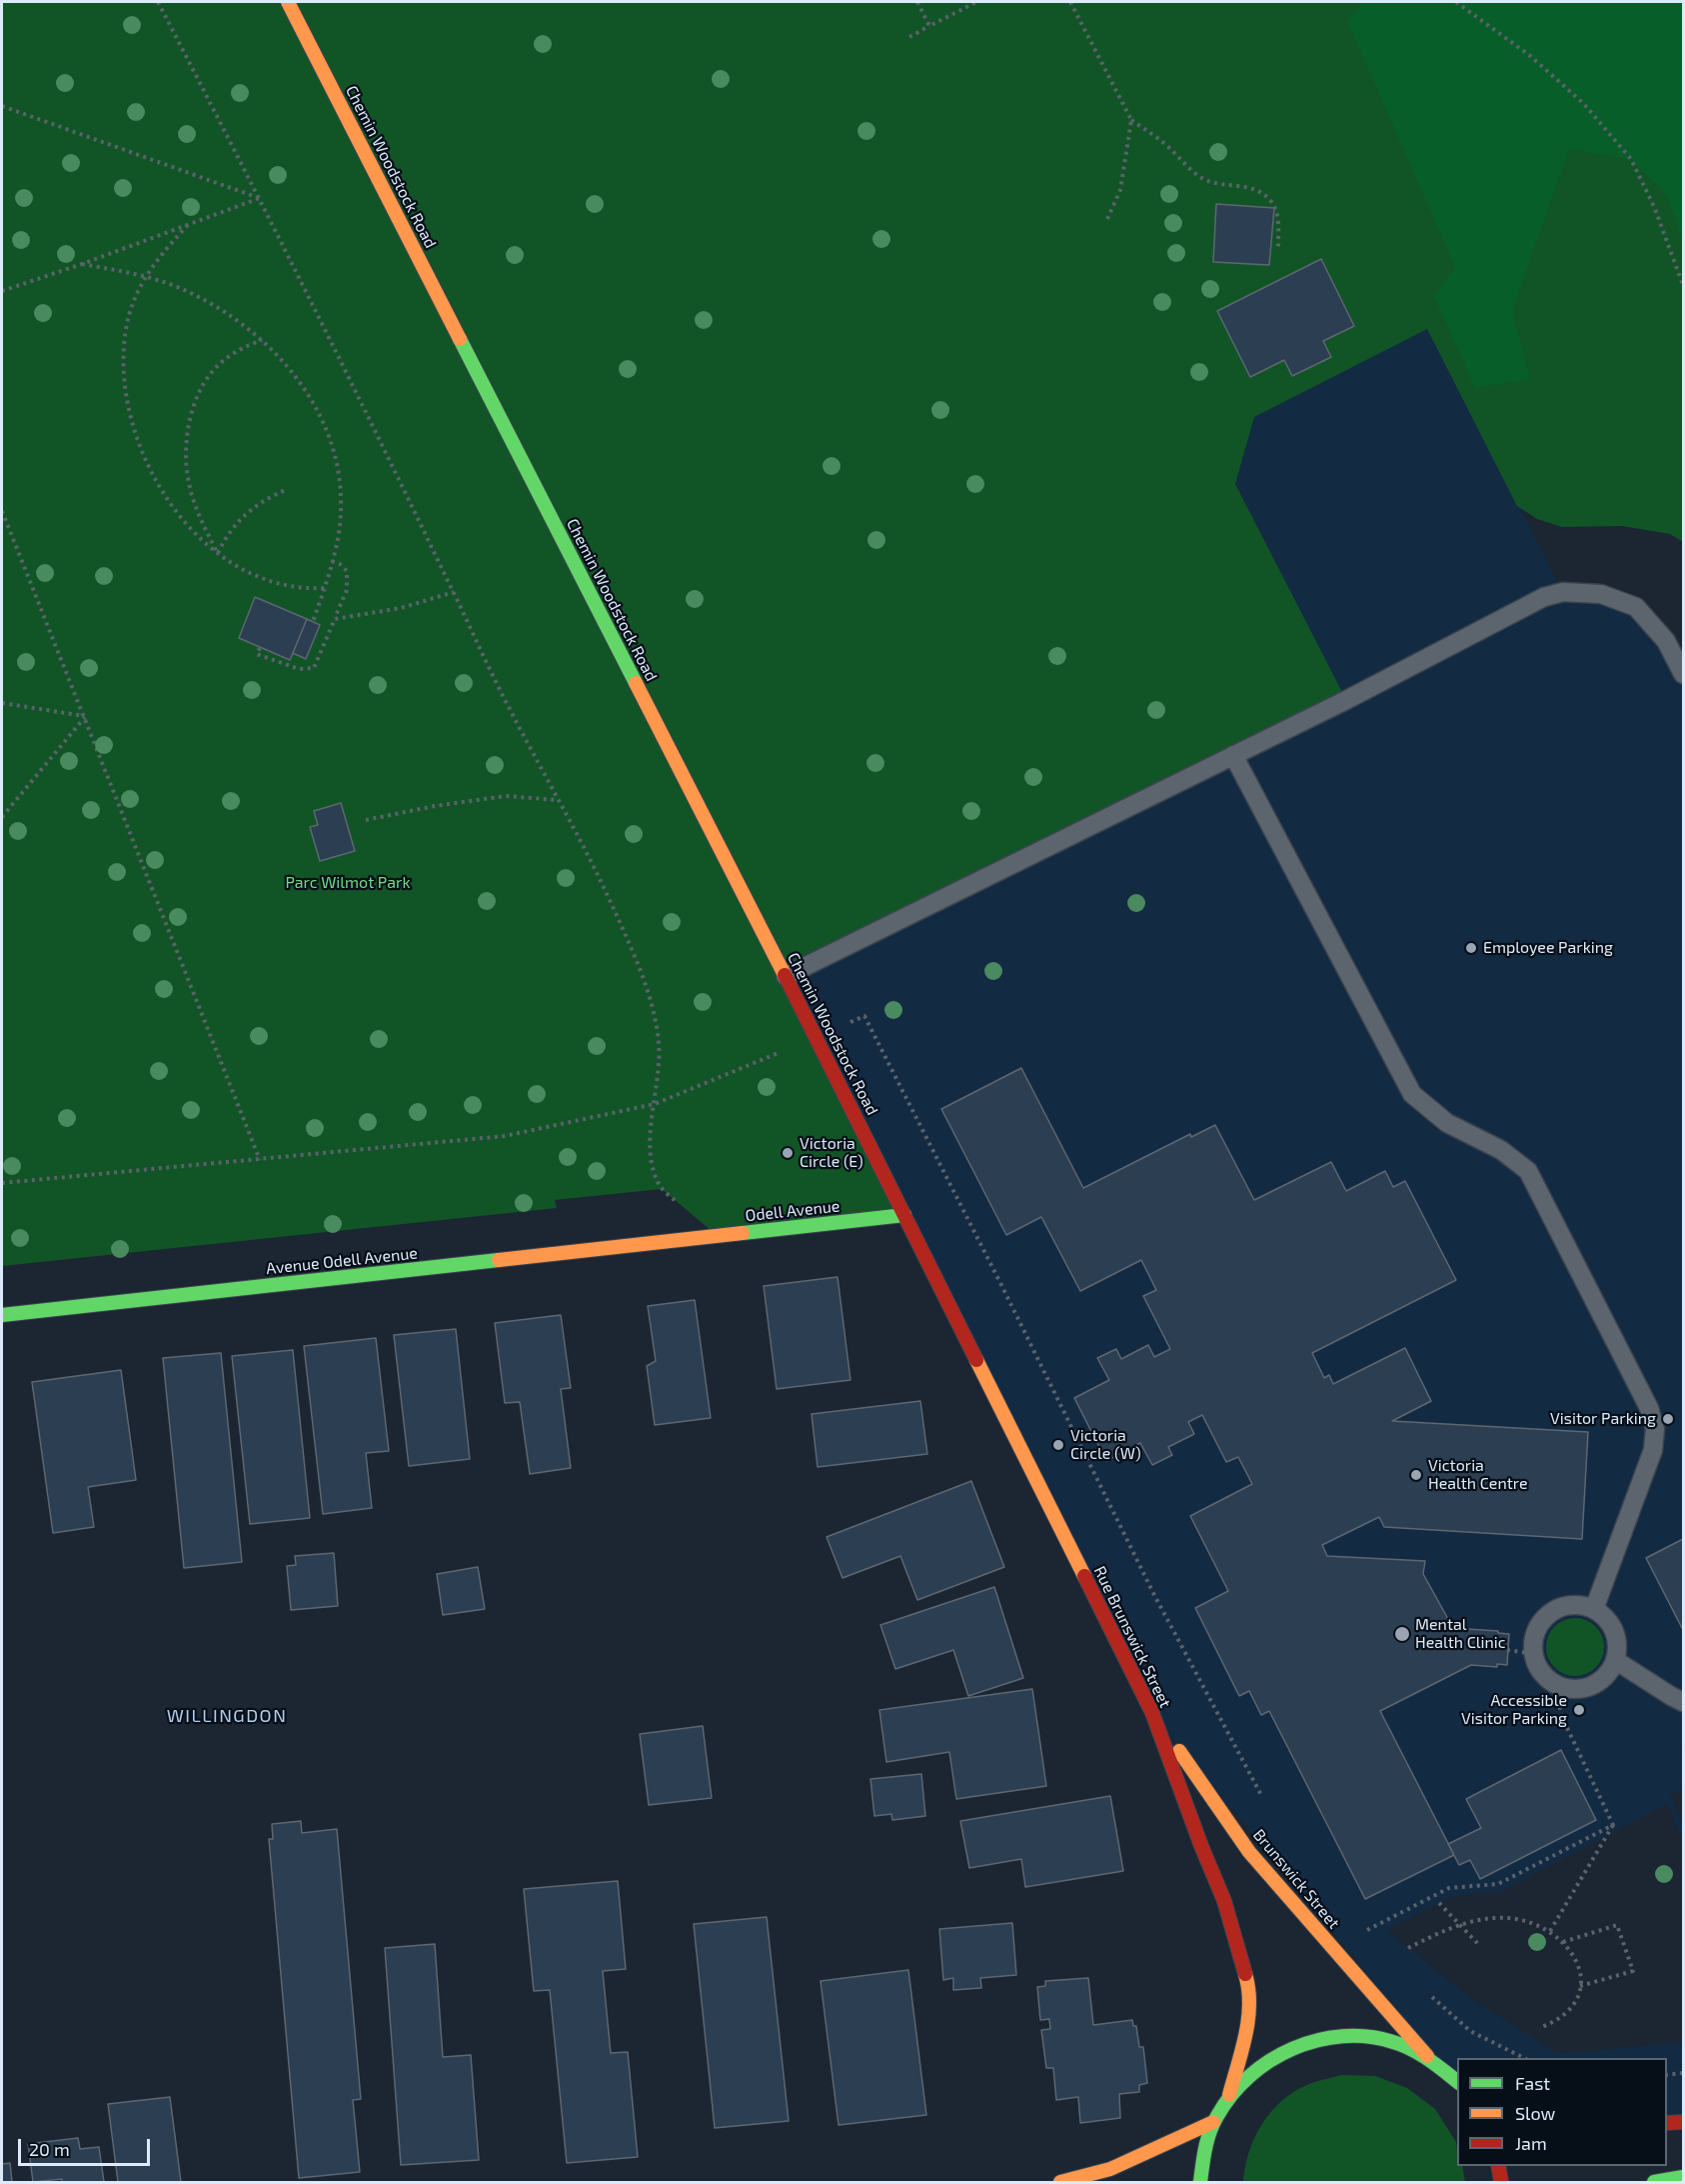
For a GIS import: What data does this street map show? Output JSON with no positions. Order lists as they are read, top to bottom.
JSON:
{
  "streets": {
    "main road": [
      "Chemin Woodstock Road",
      "Odell Avenue",
      "Avenue Odell Avenue",
      "Rue Brunswick Street",
      "Brunswick Street"
    ]
  },
  "crossings": [
    ["Chemin Woodstock Road", "Odell Avenue"],
    ["Chemin Woodstock Road", "Rue Brunswick Street"],
    ["Odell Avenue", "Avenue Odell Avenue"],
    ["Odell Avenue", "Rue Brunswick Street"],
    ["Rue Brunswick Street", "Brunswick Street"]
  ],
  "districts": ["WILLINGDON"],
  "parks": ["Parc Wilmot Park"],
  "places": [
    "Employee Parking",
    "Victoria Circle (E)",
    "Visitor Parking",
    "Victoria Circle (W)",
    "Victoria Health Centre",
    "Mental Health Clinic",
    "Accessible Visitor Parking"
  ],
  "legend": ["Fast", "Slow", "Jam"],
  "scale_bar": "20 m"
}
